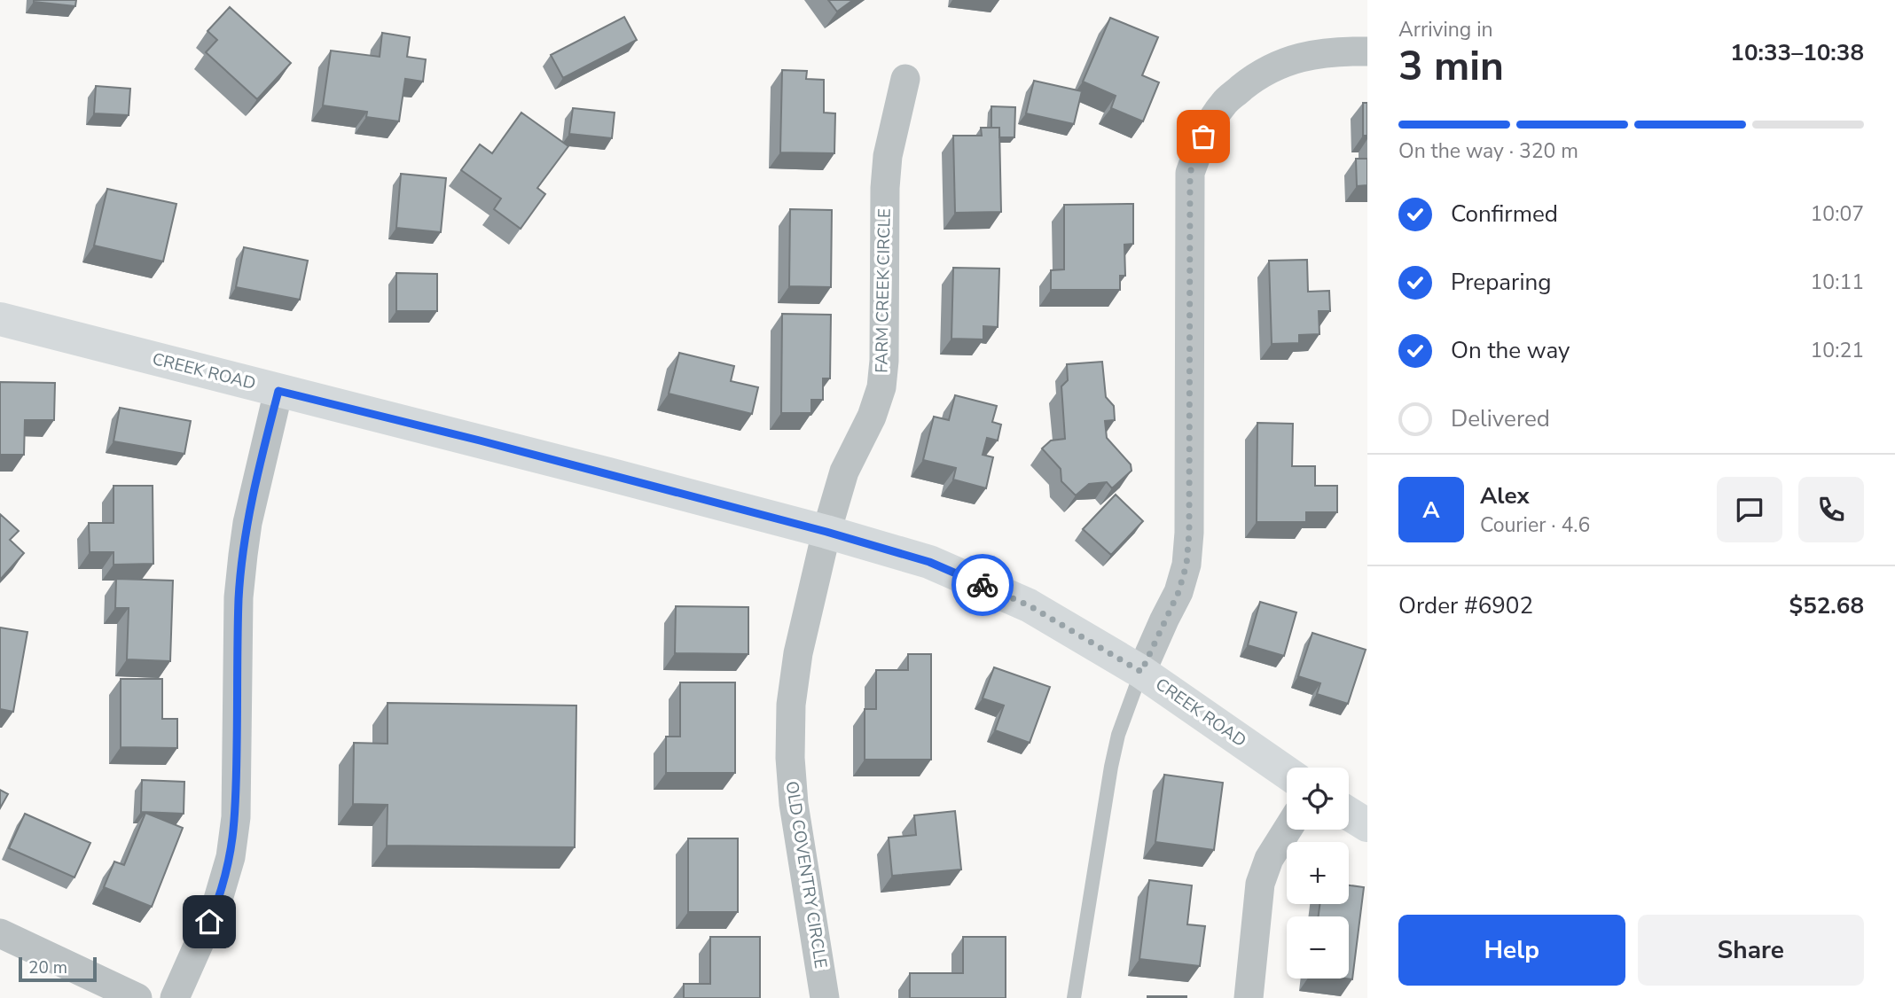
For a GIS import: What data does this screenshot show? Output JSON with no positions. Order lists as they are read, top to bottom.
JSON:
{
  "streets": {
    "street": ["FARM CREEK CIRCLE", "CREEK ROAD", "OLD COVENTRY CIRCLE"]
  },
  "crossings": [
    ["FARM CREEK CIRCLE", "CREEK ROAD"],
    ["FARM CREEK CIRCLE", "OLD COVENTRY CIRCLE"],
    ["CREEK ROAD", "OLD COVENTRY CIRCLE"]
  ],
  "scale_bar": "20 m",
  "page": {
    "heading": ["3 min", "Arriving in", "10:33–10:38"],
    "panel": [
      "Alex",
      "Courier · 4.6",
      "Order #6902",
      "$52.68"
    ],
    "bar": "On the way · 320 m",
    "list": [
      ["Confirmed", "10:07"],
      ["Preparing", "10:11"],
      ["On the way", "10:21"],
      "Delivered"
    ],
    "round": "A",
    "map_buttons": ["+", "−"],
    "buttons": ["Help", "Share"],
    "scale": "20 m"
  }
}
